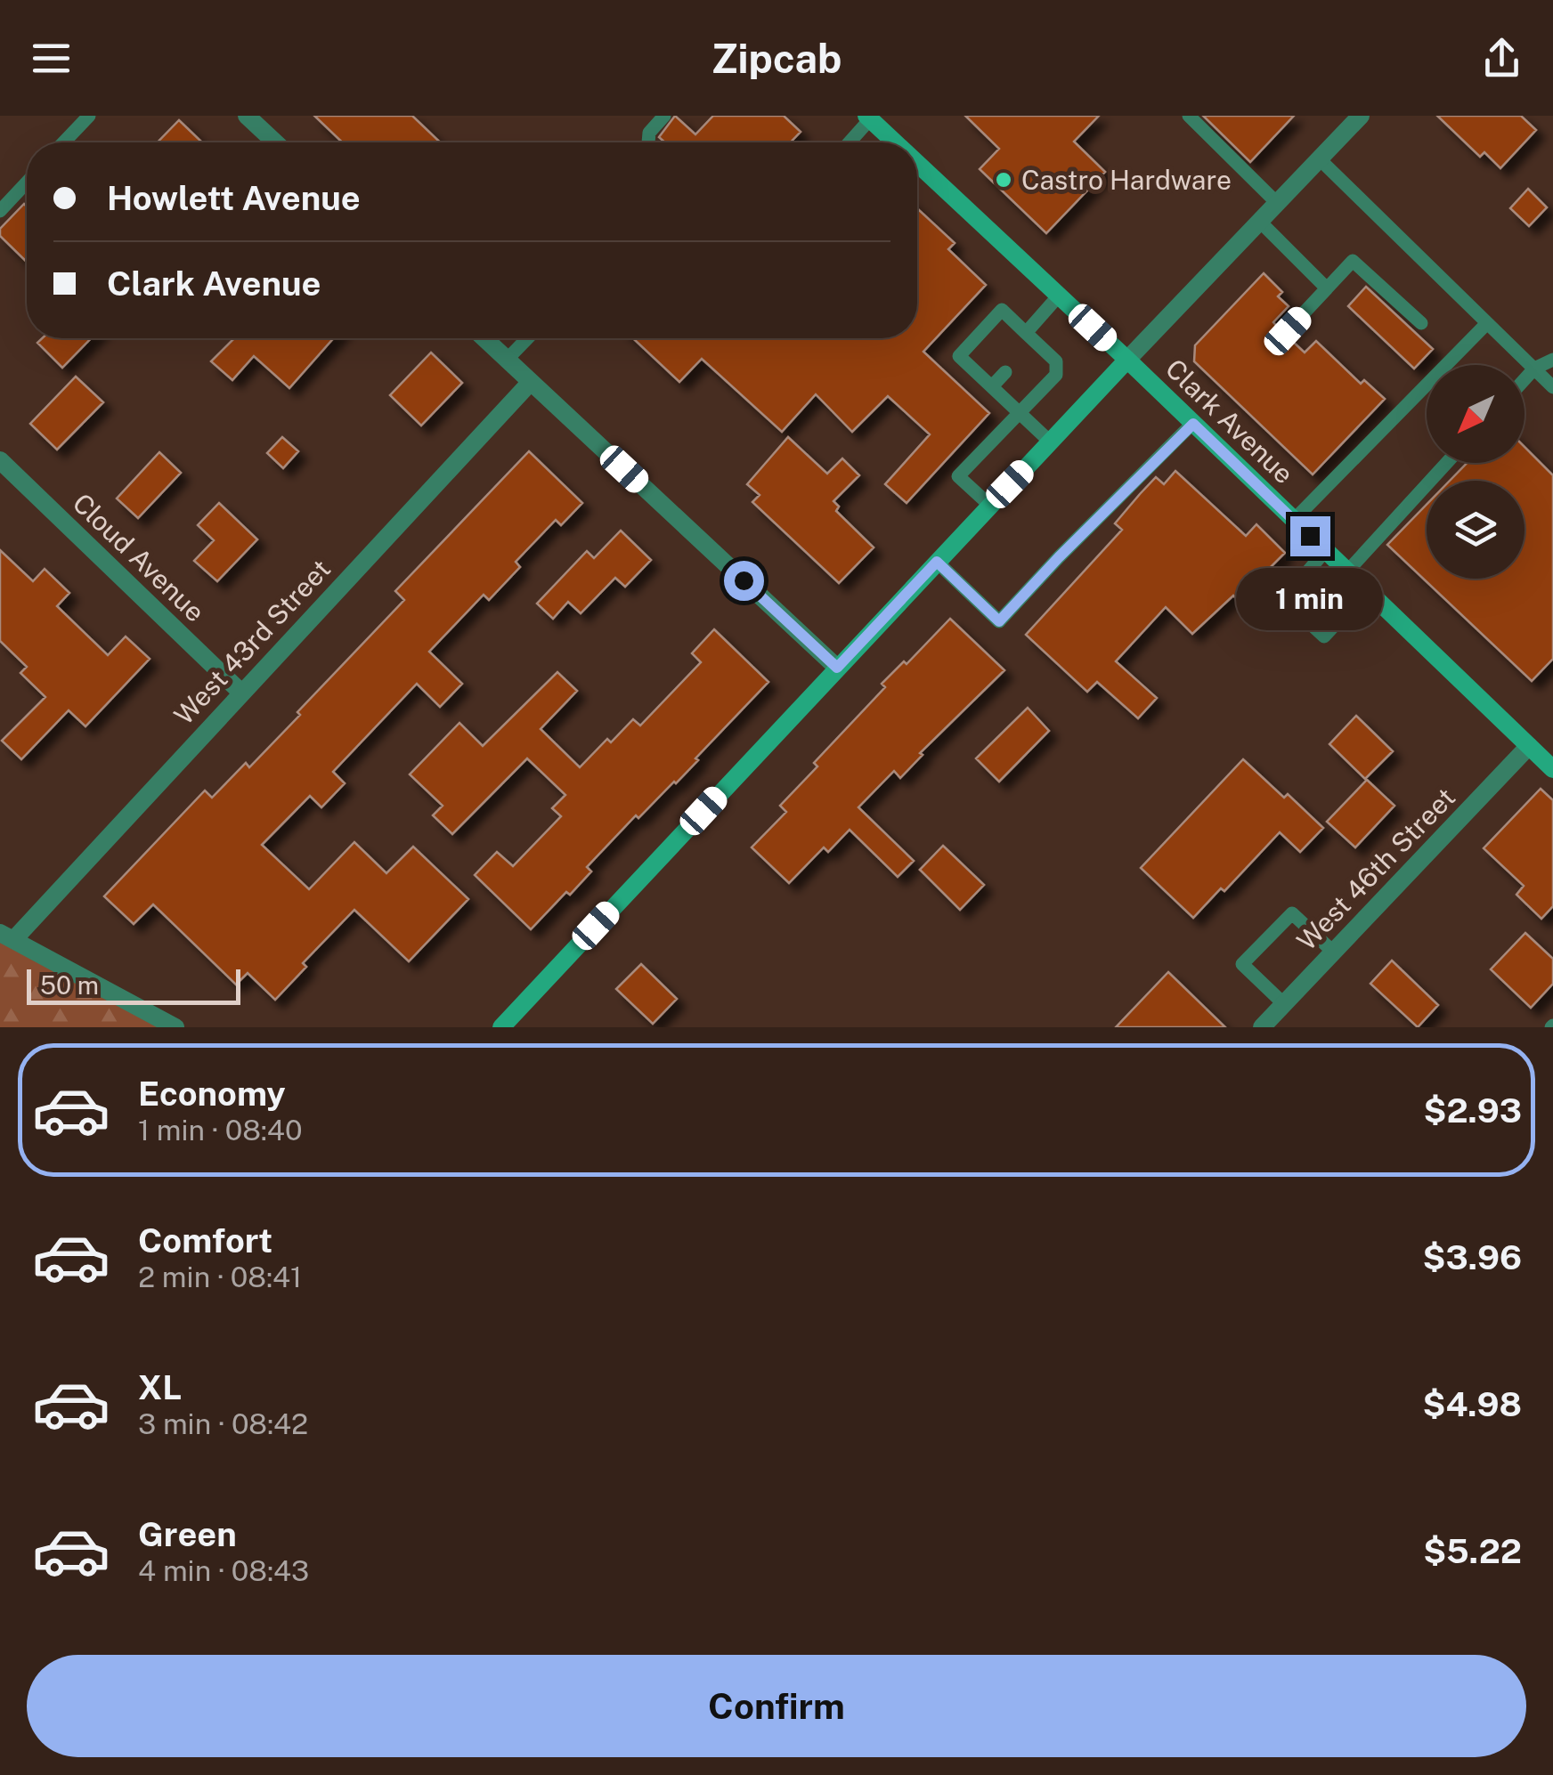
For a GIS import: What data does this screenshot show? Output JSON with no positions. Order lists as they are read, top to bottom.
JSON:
{
  "streets": {
    "street": [
      "Clark Avenue",
      "Cloud Avenue",
      "West 43rd Street",
      "West 46th Street"
    ]
  },
  "crossings": [
    ["Clark Avenue", "West 46th Street"],
    ["Cloud Avenue", "West 43rd Street"]
  ],
  "places": ["Castro Hardware"],
  "scale_bar": "50 m",
  "north": "bottom left",
  "page": {
    "header": "Zipcab",
    "banner": ["Howlett Avenue", "Clark Avenue"],
    "bubble": "1 min",
    "scale": "50 m",
    "list": [
      {
        "name": "Economy",
        "note": "1 min · 08:40",
        "value": "$2.93"
      },
      {
        "name": "Comfort",
        "note": "2 min · 08:41",
        "value": "$3.96"
      },
      {
        "name": "XL",
        "note": "3 min · 08:42",
        "value": "$4.98"
      },
      {
        "name": "Green",
        "note": "4 min · 08:43",
        "value": "$5.22"
      }
    ],
    "buttons": "Confirm"
  }
}
